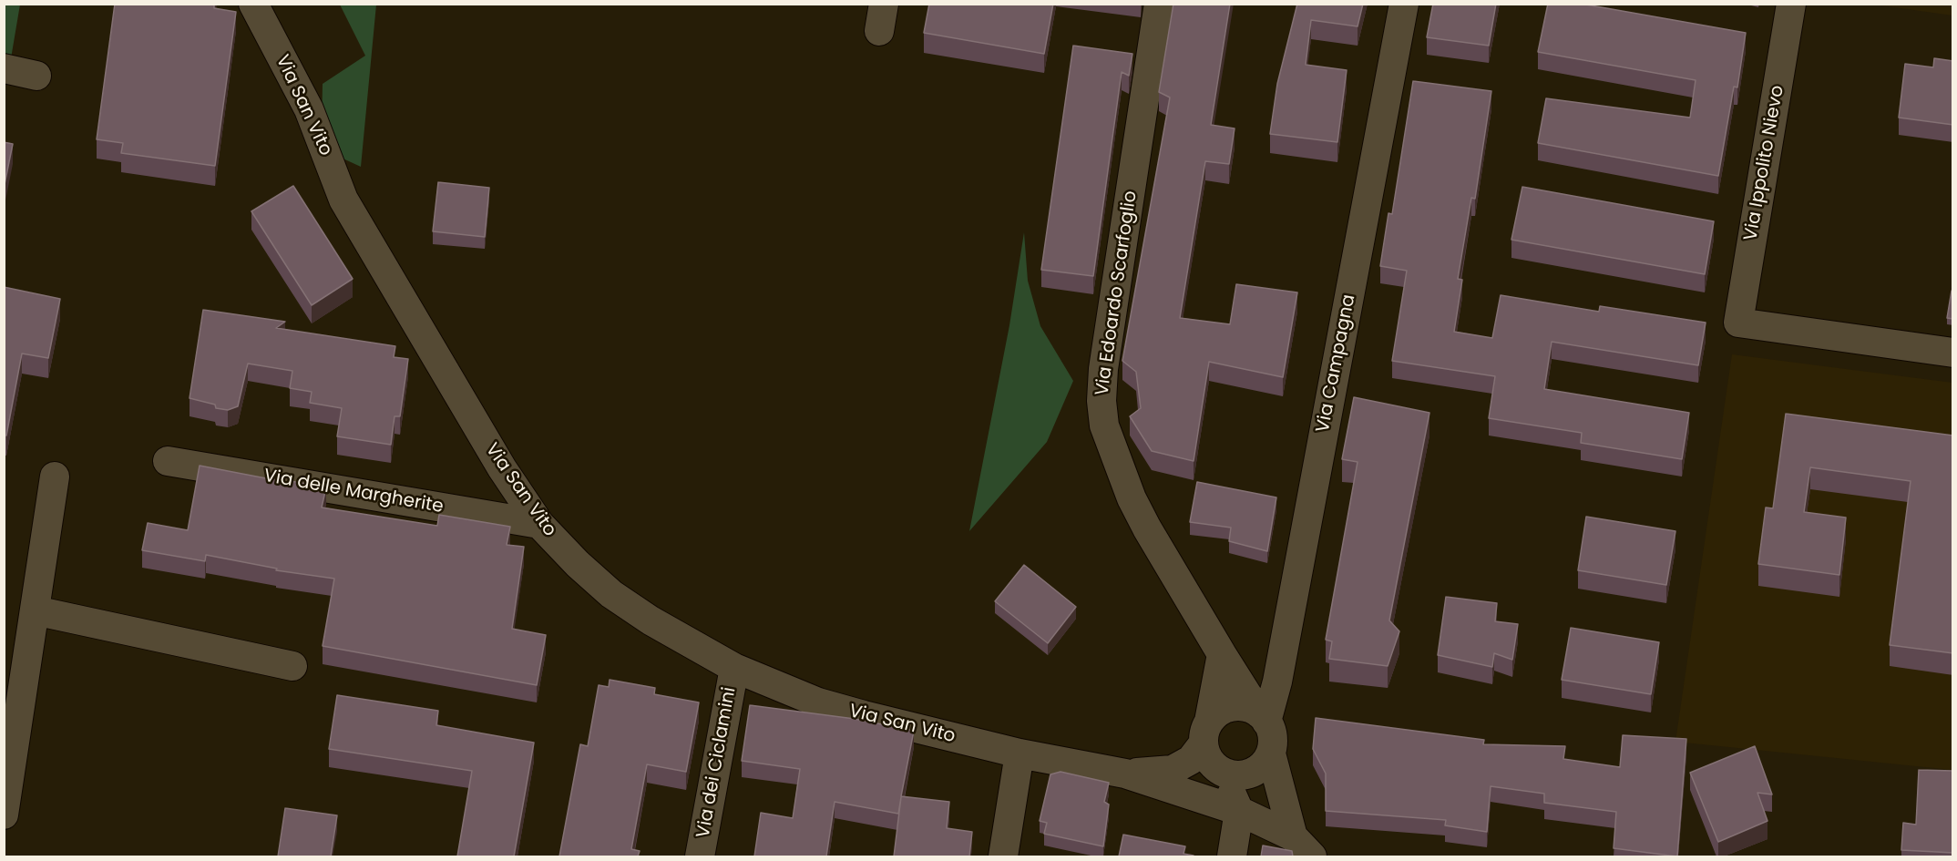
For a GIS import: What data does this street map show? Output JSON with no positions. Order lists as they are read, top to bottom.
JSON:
{
  "streets": {
    "street": [
      "Via San Vito",
      "Via Ippolito Nievo",
      "Via Edoardo Scarfoglio",
      "Via Campagna",
      "Via delle Margherite",
      "Via dei Ciclamini"
    ]
  },
  "crossings": [
    ["Via San Vito", "Via Edoardo Scarfoglio"],
    ["Via San Vito", "Via Campagna"],
    ["Via San Vito", "Via delle Margherite"],
    ["Via San Vito", "Via dei Ciclamini"],
    ["Via Edoardo Scarfoglio", "Via Campagna"]
  ]
}
